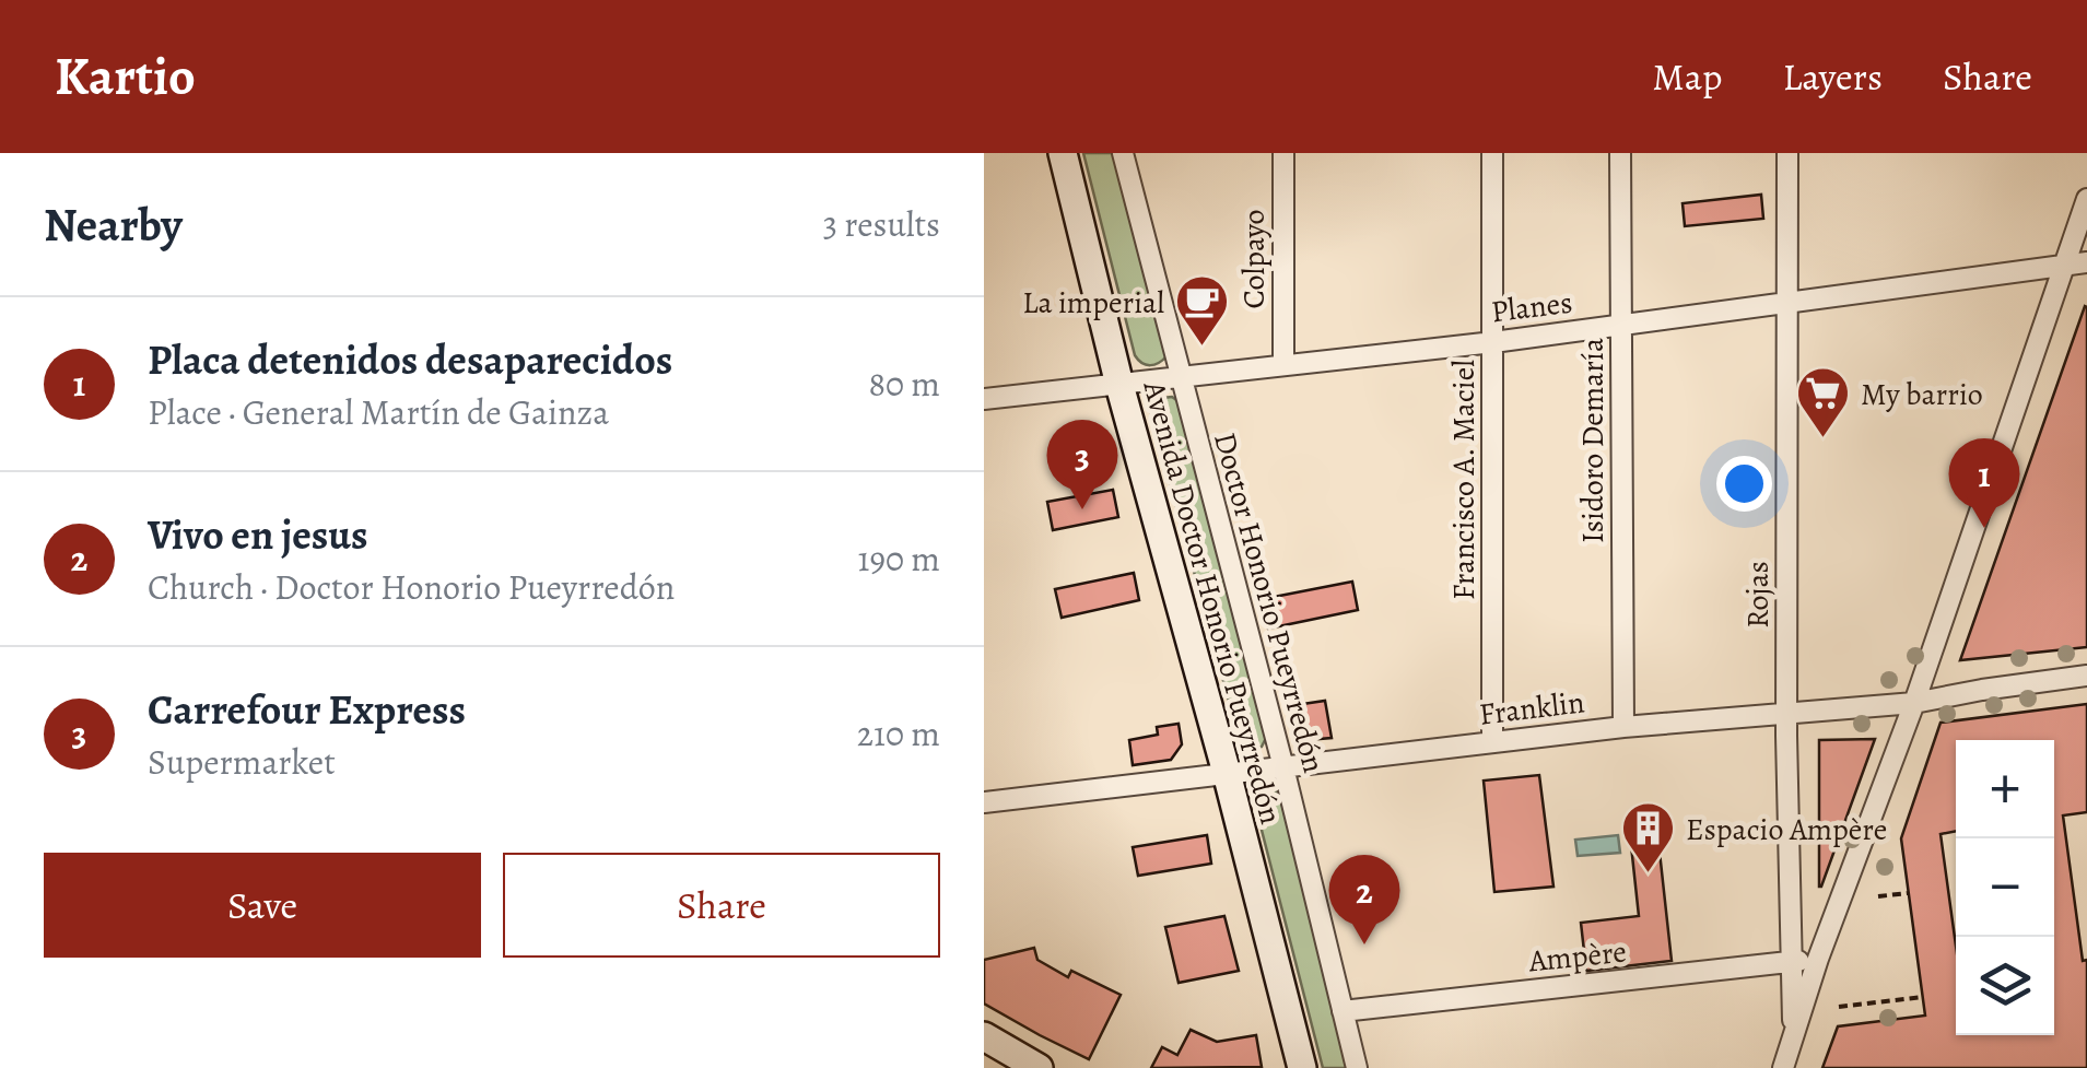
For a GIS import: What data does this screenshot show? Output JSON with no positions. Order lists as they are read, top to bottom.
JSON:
{
  "streets": {
    "main road": ["Avenida Doctor Honorio Pueyrredón"],
    "street": [
      "Colpayo",
      "Planes",
      "Isidoro Demaría",
      "Francisco A. Maciel",
      "Rojas",
      "Doctor Honorio Pueyrredón",
      "Franklin",
      "Ampère"
    ]
  },
  "crossings": [
    ["Colpayo", "Planes"],
    ["Planes", "Isidoro Demaría"],
    ["Planes", "Francisco A. Maciel"],
    ["Planes", "Rojas"],
    ["Planes", "Avenida Doctor Honorio Pueyrredón"],
    ["Planes", "Doctor Honorio Pueyrredón"],
    ["Isidoro Demaría", "Franklin"],
    ["Francisco A. Maciel", "Franklin"],
    ["Rojas", "Franklin"],
    ["Rojas", "Ampère"],
    ["Avenida Doctor Honorio Pueyrredón", "Franklin"],
    ["Doctor Honorio Pueyrredón", "Franklin"],
    ["Doctor Honorio Pueyrredón", "Ampère"]
  ],
  "places": {
    "cafe": ["La imperial"],
    "supermarket": ["My barrio"],
    "building": ["Espacio Ampère"]
  },
  "page": {
    "header": "Kartio",
    "nav": ["Map", "Layers", "Share"],
    "heading": ["Nearby", "3 results"],
    "list": [
      {
        "mark": "1",
        "name": "Placa detenidos desaparecidos",
        "note": "Place · General Martín de Gainza",
        "value": "80 m"
      },
      {
        "mark": "2",
        "name": "Vivo en jesus",
        "note": "Church · Doctor Honorio Pueyrredón",
        "value": "190 m"
      },
      {
        "mark": "3",
        "name": "Carrefour Express",
        "note": "Supermarket",
        "value": "210 m"
      }
    ],
    "pins": ["3", "1", "2"],
    "map_buttons": ["+", "−"],
    "buttons": ["Save", "Share"]
  }
}
